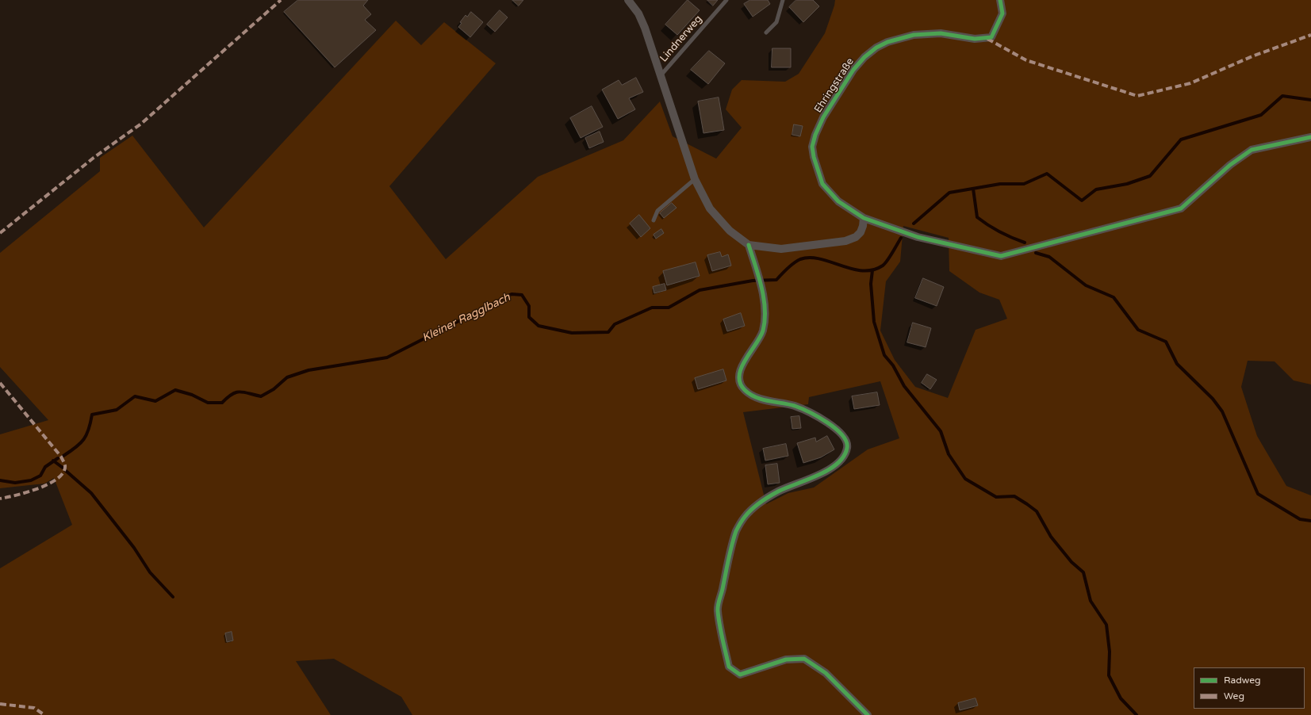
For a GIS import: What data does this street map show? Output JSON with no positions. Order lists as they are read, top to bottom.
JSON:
{
  "streets": {
    "street": ["Ehringstraße"],
    "lane": ["Lindnerweg"]
  },
  "water": ["Kleiner Ragglbach"],
  "legend": ["Radweg", "Weg"]
}
